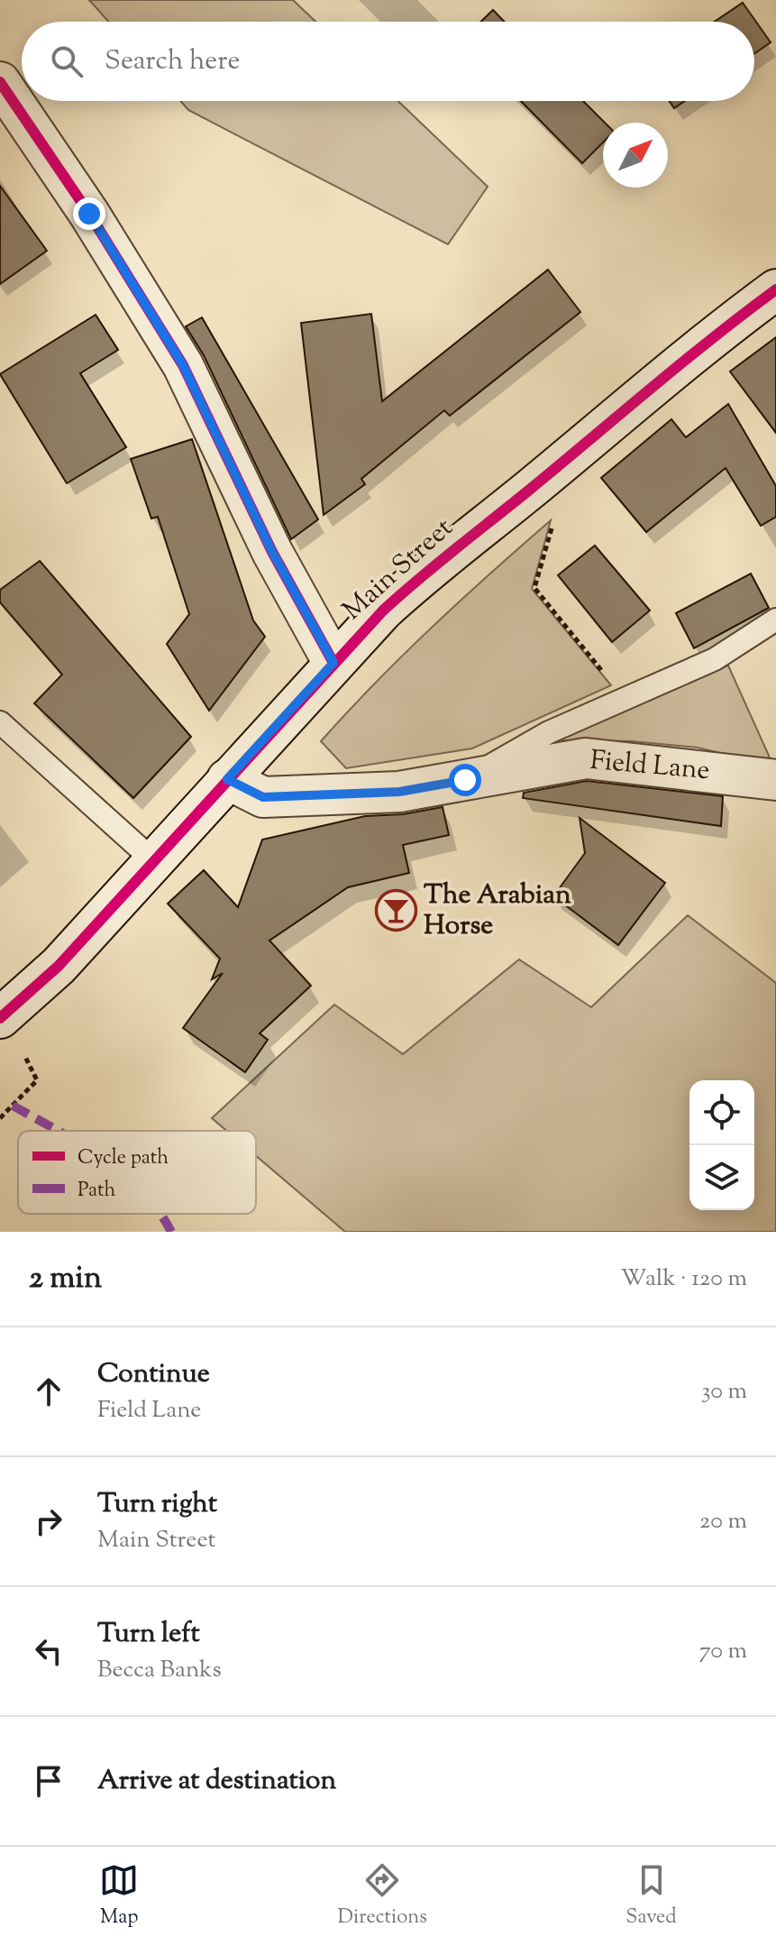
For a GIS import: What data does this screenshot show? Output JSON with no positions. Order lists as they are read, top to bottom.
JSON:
{
  "streets": {
    "street": ["Main Street", "Field Lane"]
  },
  "crossings": [
    ["Main Street", "Field Lane"]
  ],
  "places": {
    "bar": ["The Arabian Horse"]
  },
  "legend": ["Cycle path", "Path"],
  "north": "top right",
  "page": {
    "search": "Search here",
    "heading": ["2 min", "Walk · 120 m"],
    "list": [
      ["Continue", "Field Lane", "30 m"],
      ["Turn right", "Main Street", "20 m"],
      ["Turn left", "Becca Banks", "70 m"],
      "Arrive at destination"
    ],
    "nav": ["Map", "Directions", "Saved"]
  }
}
